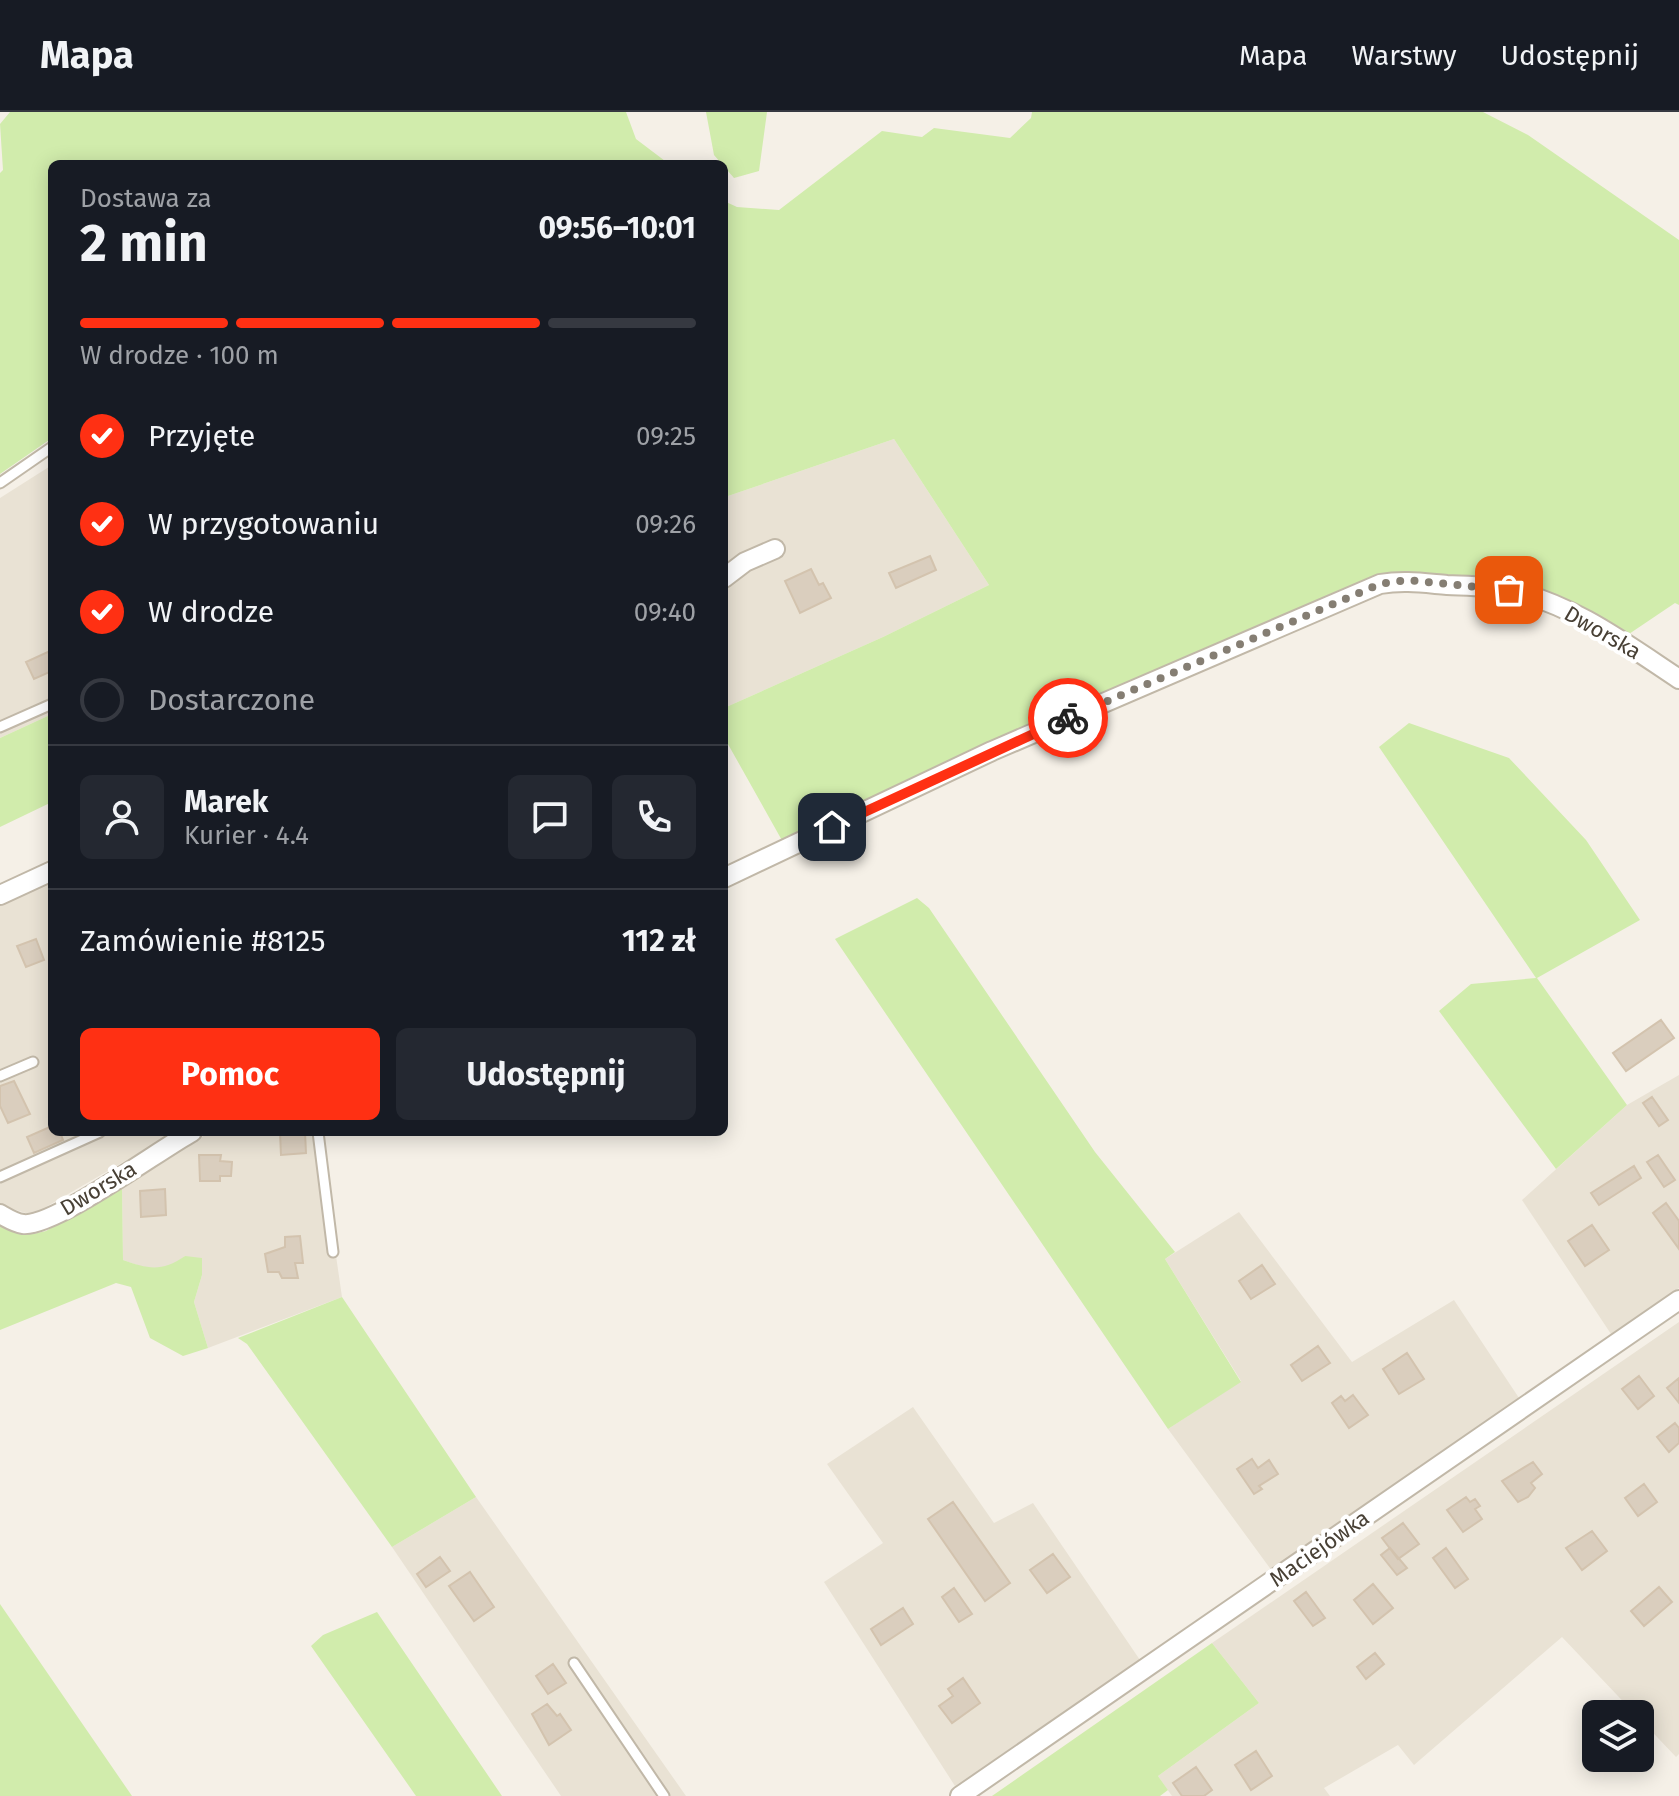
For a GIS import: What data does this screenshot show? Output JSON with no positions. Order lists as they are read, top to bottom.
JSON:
{
  "streets": {
    "street": ["Dworska", "Maciejówka"]
  },
  "page": {
    "header": "Mapa",
    "nav": ["Mapa", "Warstwy", "Udostępnij"],
    "heading": ["2 min", "Dostawa za", "09:56–10:01"],
    "panel": [
      "Marek",
      "Kurier · 4.4",
      "Zamówienie #8125",
      "112 zł"
    ],
    "bar": "W drodze · 100 m",
    "list": [
      ["Przyjęte", "09:25"],
      ["W przygotowaniu", "09:26"],
      ["W drodze", "09:40"],
      "Dostarczone"
    ],
    "buttons": ["Pomoc", "Udostępnij"]
  }
}
